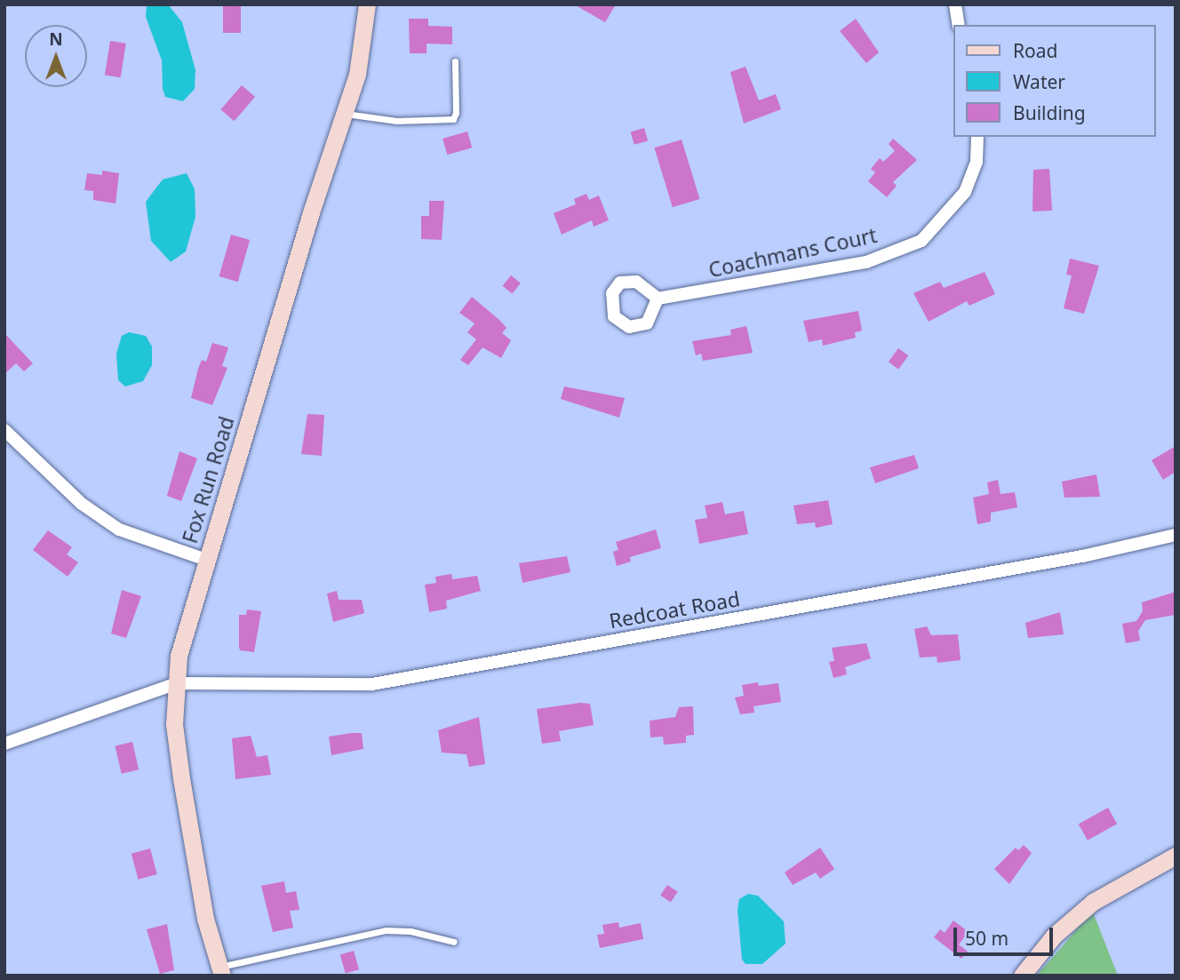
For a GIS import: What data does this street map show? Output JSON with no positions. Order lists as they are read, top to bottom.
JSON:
{
  "streets": {
    "street": ["Coachmans Court", "Fox Run Road", "Redcoat Road"]
  },
  "crossings": [
    ["Fox Run Road", "Redcoat Road"]
  ],
  "legend": ["Road", "Water", "Building"],
  "scale_bar": "50 m",
  "north": "top"
}
